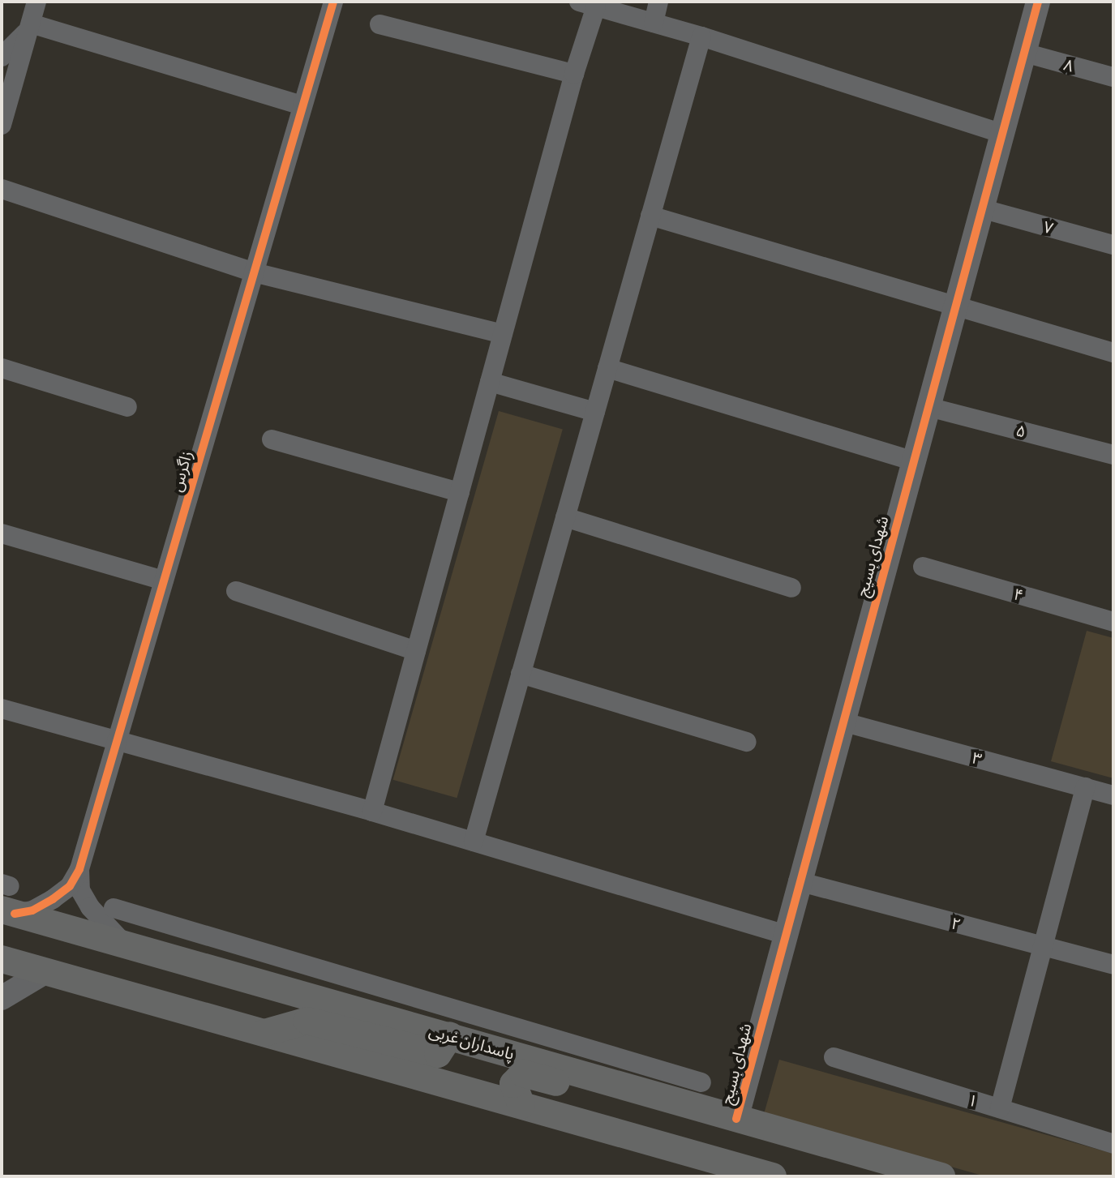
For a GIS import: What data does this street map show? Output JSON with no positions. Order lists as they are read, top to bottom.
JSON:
{
  "streets": {
    "main road": ["پاسداران غربی"],
    "street": [
      "۸",
      "۷",
      "۵",
      "زاگرس",
      "شهدای بسیج",
      "۴",
      "۳",
      "۲",
      "۱"
    ]
  },
  "crossings": [
    ["۸", "شهدای بسیج"],
    ["۷", "شهدای بسیج"],
    ["۵", "شهدای بسیج"],
    ["زاگرس", "پاسداران غربی"],
    ["شهدای بسیج", "۳"],
    ["شهدای بسیج", "۲"],
    ["شهدای بسیج", "پاسداران غربی"]
  ]
}
